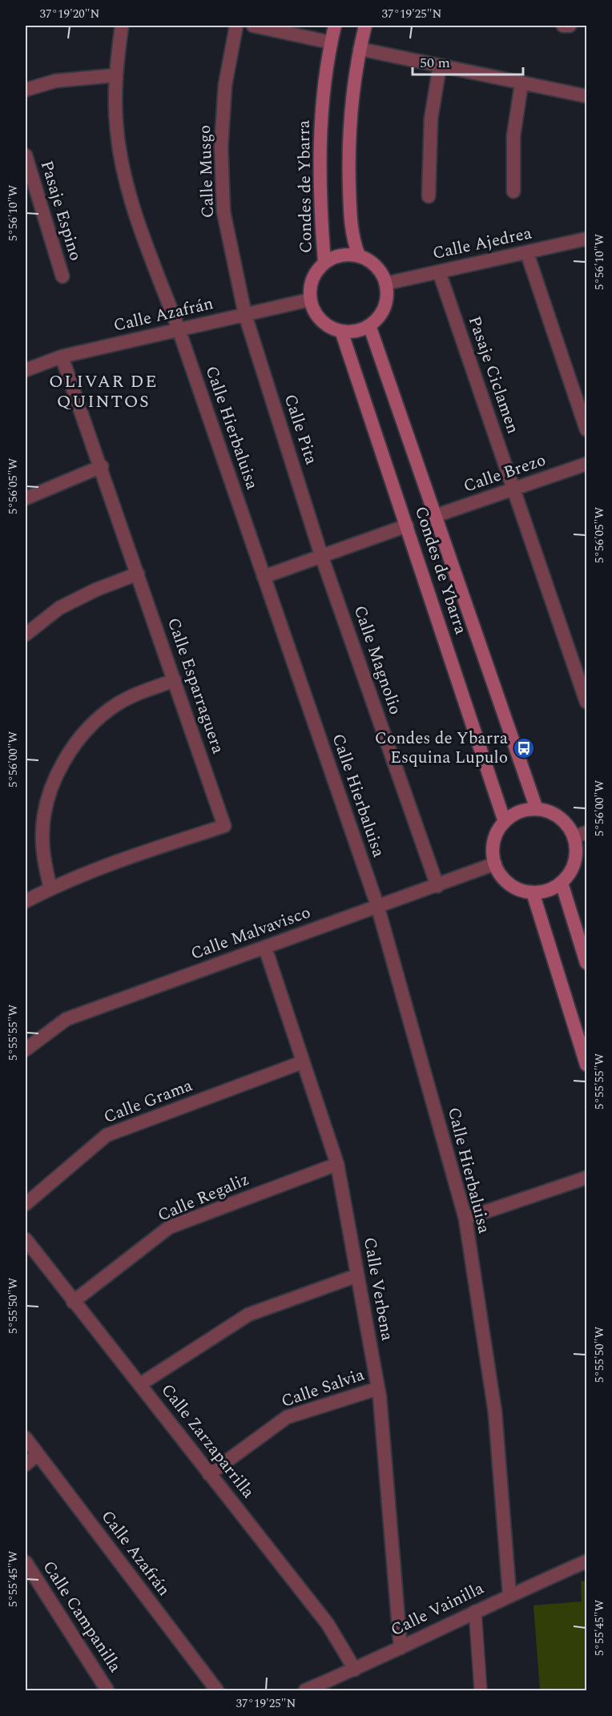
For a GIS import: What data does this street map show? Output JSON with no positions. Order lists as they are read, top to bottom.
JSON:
{
  "streets": {
    "main road": ["Condes de Ybarra"],
    "street": [
      "Calle Musgo",
      "Pasaje Espino",
      "Calle Ajedrea",
      "Calle Azafrán",
      "Pasaje Ciclamen",
      "Calle Hierbaluisa",
      "Calle Pita",
      "Calle Brezo",
      "Calle Magnolio",
      "Calle Esparraguera",
      "Calle Malvavisco",
      "Calle Grama",
      "Calle Regaliz",
      "Calle Verbena",
      "Calle Salvia",
      "Calle Zarzaparrilla",
      "Calle Vainilla",
      "Calle Campanilla"
    ]
  },
  "crossings": [
    ["Calle Musgo", "Calle Azafrán"],
    ["Calle Musgo", "Calle Pita"],
    ["Condes de Ybarra", "Calle Ajedrea"],
    ["Condes de Ybarra", "Calle Azafrán"],
    ["Condes de Ybarra", "Calle Brezo"],
    ["Condes de Ybarra", "Calle Malvavisco"],
    ["Calle Ajedrea", "Calle Azafrán"],
    ["Calle Ajedrea", "Pasaje Ciclamen"],
    ["Calle Azafrán", "Calle Hierbaluisa"],
    ["Calle Azafrán", "Calle Pita"],
    ["Calle Azafrán", "Calle Esparraguera"],
    ["Pasaje Ciclamen", "Calle Brezo"],
    ["Calle Hierbaluisa", "Calle Malvavisco"],
    ["Calle Hierbaluisa", "Calle Vainilla"],
    ["Calle Pita", "Calle Magnolio"],
    ["Calle Magnolio", "Calle Malvavisco"],
    ["Calle Malvavisco", "Calle Verbena"],
    ["Calle Grama", "Calle Verbena"],
    ["Calle Regaliz", "Calle Verbena"],
    ["Calle Regaliz", "Calle Zarzaparrilla"],
    ["Calle Verbena", "Calle Salvia"],
    ["Calle Verbena", "Calle Vainilla"],
    ["Calle Salvia", "Calle Zarzaparrilla"],
    ["Calle Zarzaparrilla", "Calle Vainilla"]
  ],
  "districts": ["OLIVAR DE QUINTOS"],
  "places": {
    "bus stop": ["Condes de Ybarra Esquina Lupulo"]
  },
  "scale_bar": "50 m",
  "coordinates": [
    "37°19'20\"N",
    "37°19'25\"N",
    "5°56'10\"W",
    "5°56'05\"W",
    "5°56'00\"W",
    "5°55'55\"W",
    "5°55'50\"W",
    "5°55'45\"W"
  ]
}
